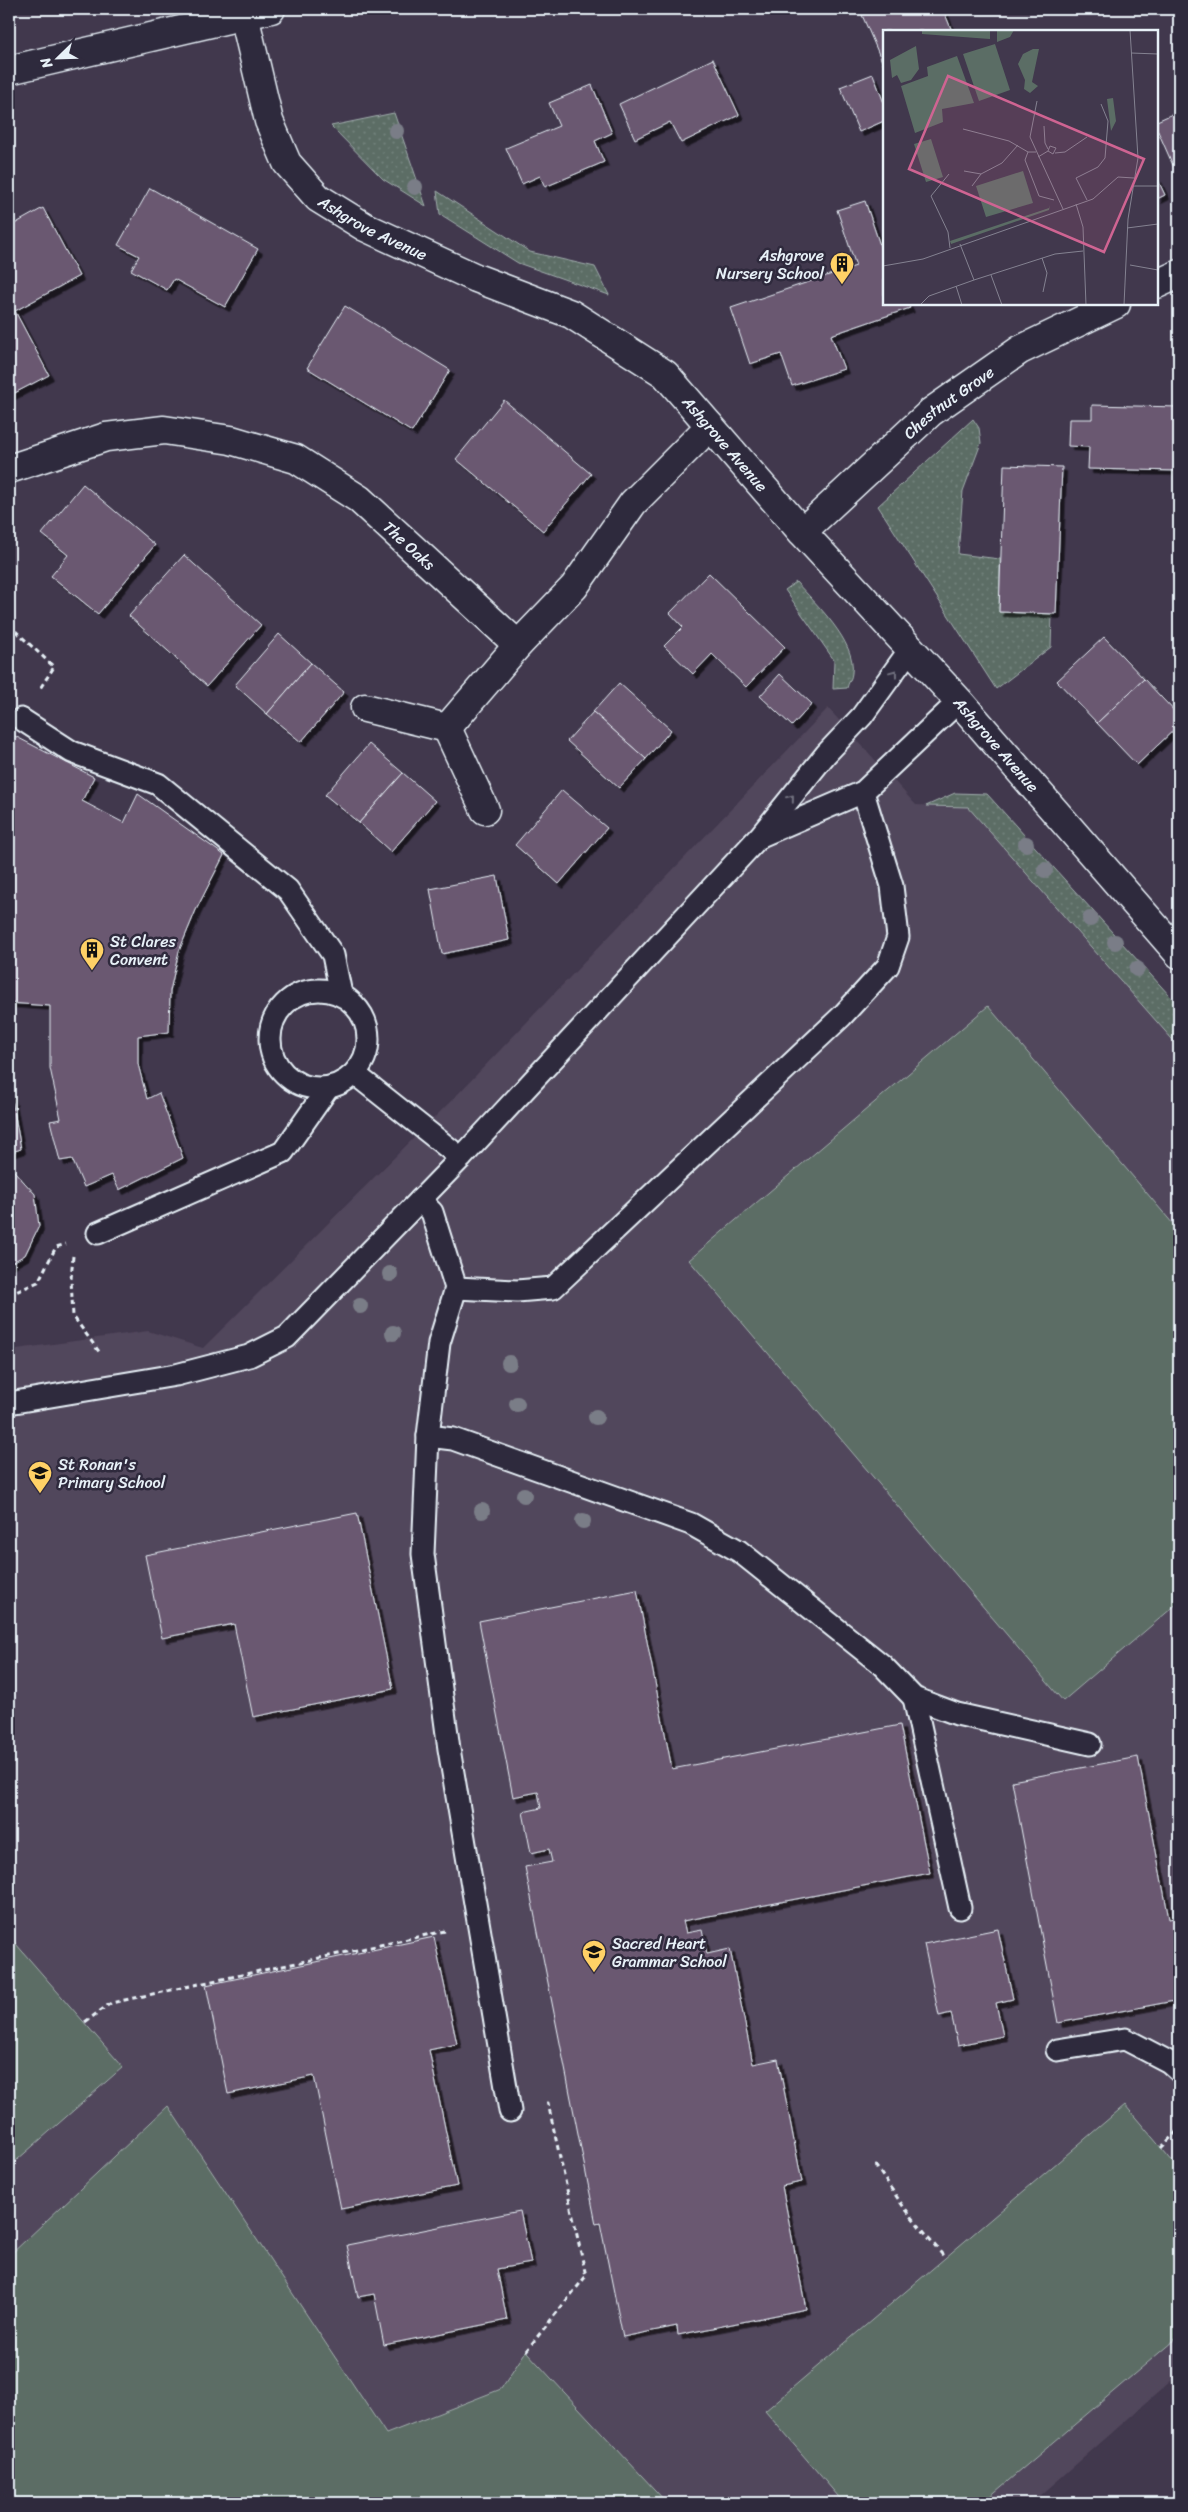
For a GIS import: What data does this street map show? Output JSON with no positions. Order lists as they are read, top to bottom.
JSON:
{
  "streets": {
    "street": ["Ashgrove Avenue", "Chestnut Grove", "The Oaks"]
  },
  "crossings": [
    ["Ashgrove Avenue", "Chestnut Grove"]
  ],
  "places": {
    "building": ["Ashgrove Nursery School", "St Clares Convent"],
    "school or university": ["St Ronan's Primary School", "Sacred Heart Grammar School"]
  },
  "north": "bottom left"
}
